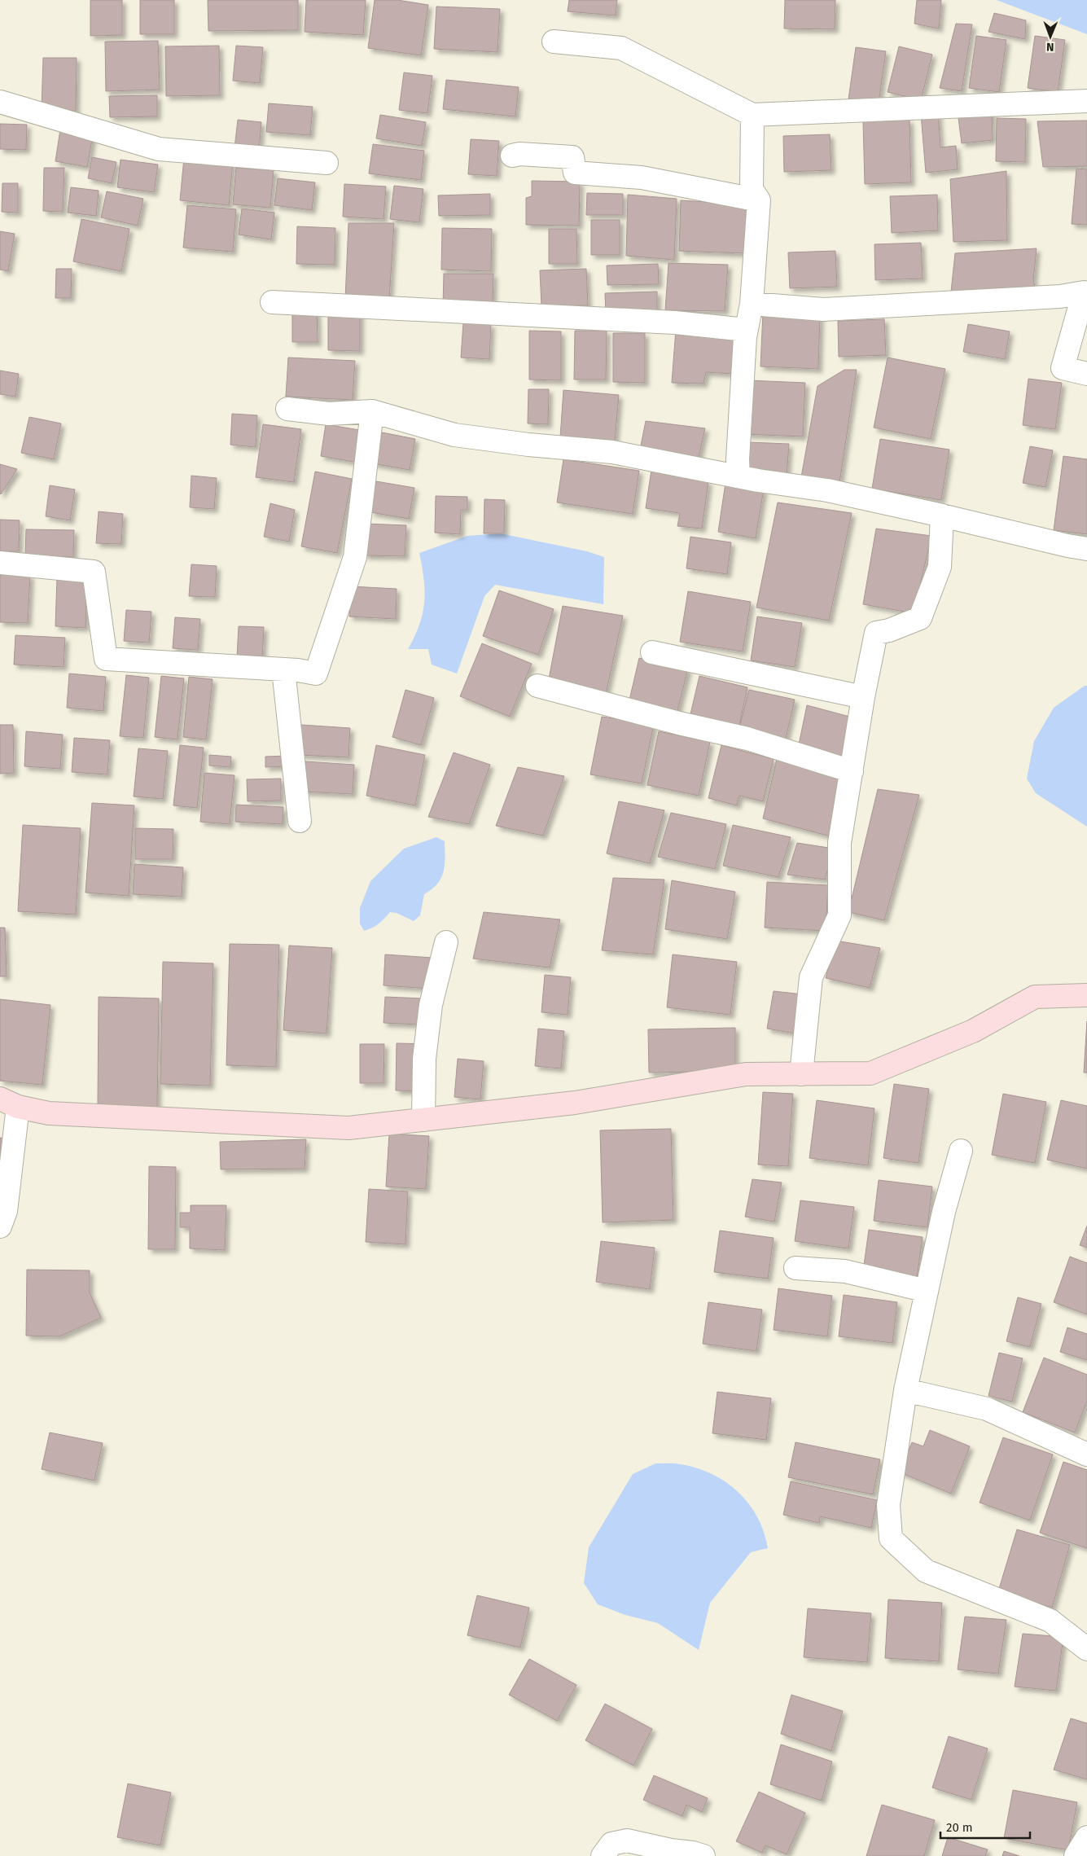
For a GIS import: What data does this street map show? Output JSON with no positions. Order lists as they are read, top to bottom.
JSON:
{
  "scale_bar": "20 m",
  "north": "bottom"
}
